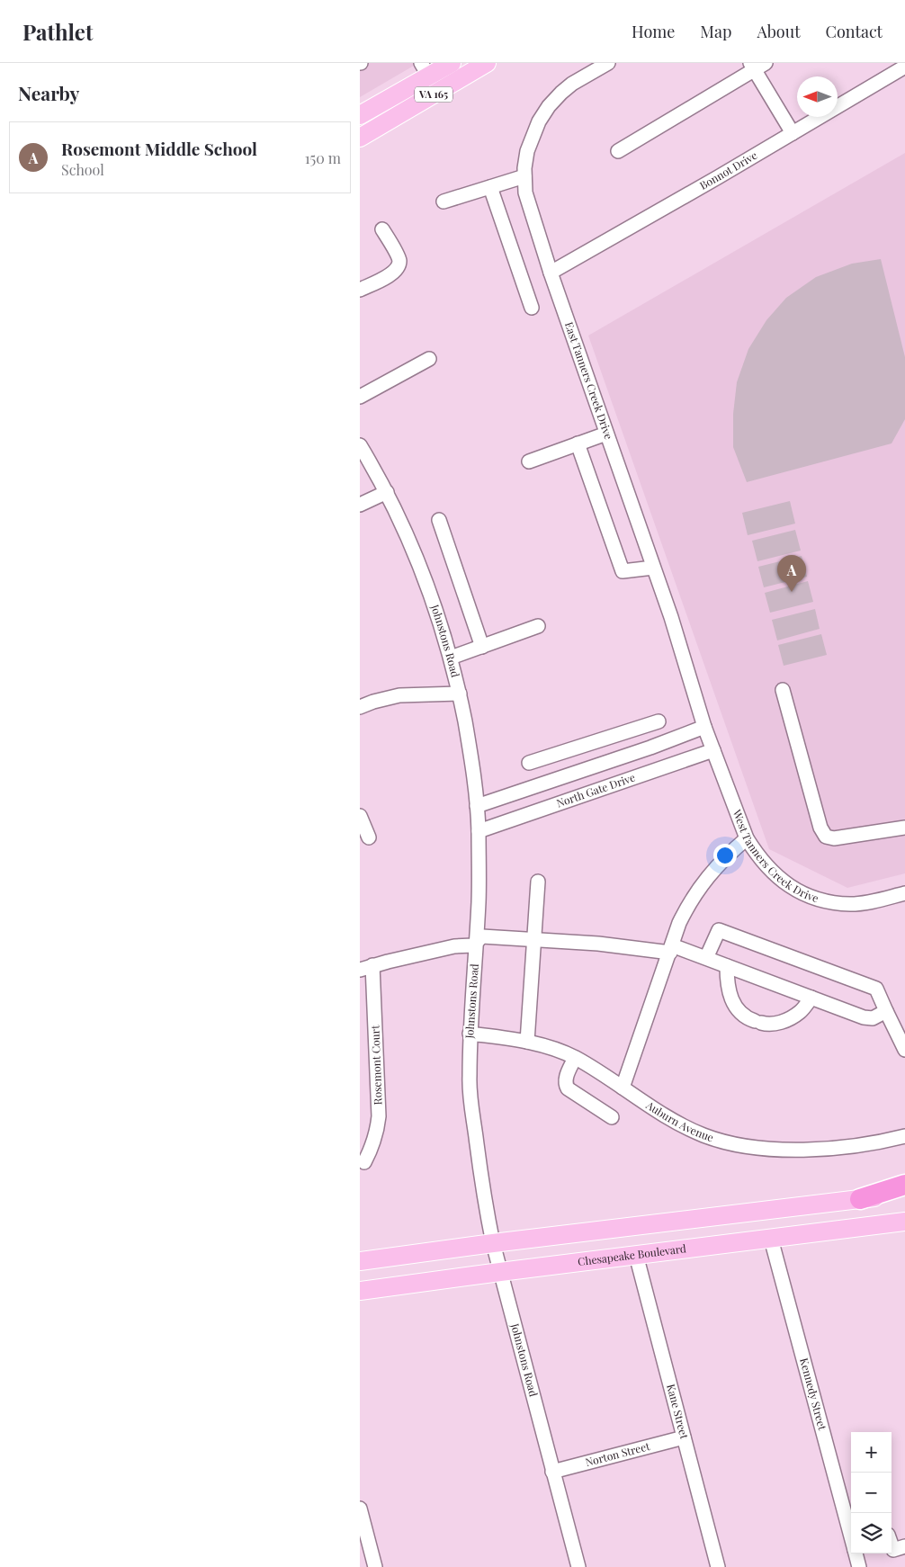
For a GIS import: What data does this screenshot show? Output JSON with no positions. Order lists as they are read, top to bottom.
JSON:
{
  "streets": {
    "main road": ["VA 165", "Chesapeake Boulevard"],
    "street": [
      "Bonnot Drive",
      "East Tanners Creek Drive",
      "Johnstons Road",
      "North Gate Drive",
      "West Tanners Creek Drive",
      "Rosemont Court",
      "Auburn Avenue",
      "Kennedy Street",
      "Kane Street",
      "Norton Street"
    ]
  },
  "crossings": [
    ["Bonnot Drive", "East Tanners Creek Drive"],
    ["East Tanners Creek Drive", "West Tanners Creek Drive"],
    ["Johnstons Road", "North Gate Drive"],
    ["Johnstons Road", "Auburn Avenue"],
    ["Johnstons Road", "Chesapeake Boulevard"],
    ["Johnstons Road", "Norton Street"],
    ["North Gate Drive", "West Tanners Creek Drive"],
    ["Chesapeake Boulevard", "Kennedy Street"],
    ["Chesapeake Boulevard", "Kane Street"],
    ["Kane Street", "Norton Street"]
  ],
  "north": "left",
  "page": {
    "header": "Pathlet",
    "nav": [
      "Home",
      "Map",
      "About",
      "Contact"
    ],
    "heading": "Nearby",
    "list": [
      {
        "mark": "A",
        "name": "Rosemont Middle School",
        "note": "School",
        "value": "150 m"
      }
    ],
    "pins": "A",
    "map_buttons": ["+", "−"]
  }
}
